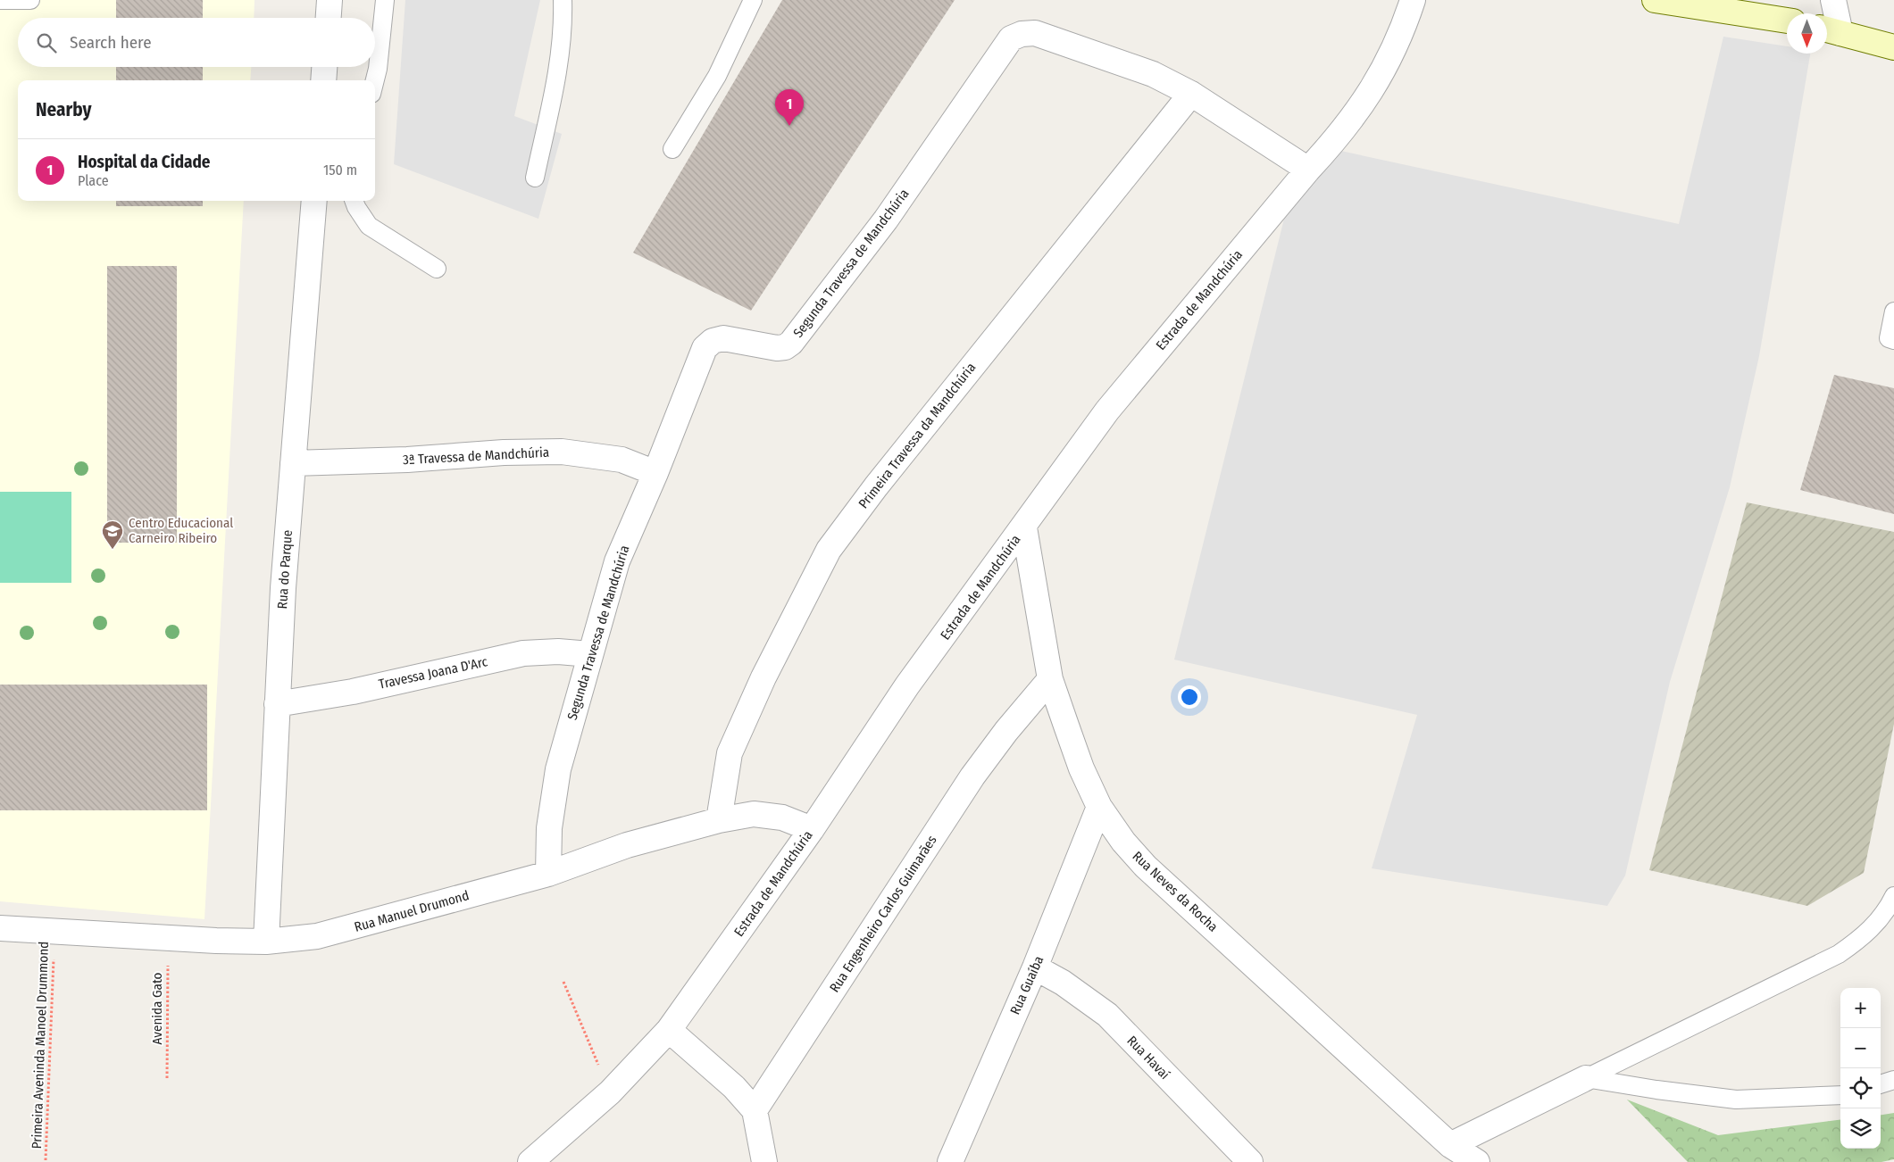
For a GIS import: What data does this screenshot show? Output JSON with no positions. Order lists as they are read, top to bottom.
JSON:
{
  "streets": {
    "street": [
      "Segunda Travessa de Mandchúria",
      "Estrada de Mandchúria",
      "Primeira Travessa da Mandchúria",
      "3ª Travessa de Mandchúria",
      "Rua do Parque",
      "Travessa Joana D'Arc",
      "Rua Neves da Rocha",
      "Rua Manuel Drumond",
      "Rua Engenheiro Carlos Guimarães",
      "Rua Guaíba",
      "Rua Havaí"
    ],
    "path": ["Avenida Gato", "Primeira Aveninda Manoel Drummond"]
  },
  "crossings": [
    ["Segunda Travessa de Mandchúria", "Estrada de Mandchúria"],
    ["Segunda Travessa de Mandchúria", "Primeira Travessa da Mandchúria"],
    ["Segunda Travessa de Mandchúria", "3ª Travessa de Mandchúria"],
    ["Segunda Travessa de Mandchúria", "Travessa Joana D'Arc"],
    ["Segunda Travessa de Mandchúria", "Rua Manuel Drumond"],
    ["Estrada de Mandchúria", "Rua Neves da Rocha"],
    ["Estrada de Mandchúria", "Rua Manuel Drumond"],
    ["Primeira Travessa da Mandchúria", "Rua Manuel Drumond"],
    ["3ª Travessa de Mandchúria", "Rua do Parque"],
    ["Rua do Parque", "Travessa Joana D'Arc"],
    ["Rua do Parque", "Rua Manuel Drumond"],
    ["Rua Neves da Rocha", "Rua Engenheiro Carlos Guimarães"],
    ["Rua Neves da Rocha", "Rua Guaíba"],
    ["Rua Manuel Drumond", "Avenida Gato"],
    ["Rua Manuel Drumond", "Primeira Aveninda Manoel Drummond"],
    ["Rua Guaíba", "Rua Havaí"]
  ],
  "places": {
    "school or university": ["Centro Educacional Carneiro Ribeiro"]
  },
  "north": "bottom",
  "page": {
    "search": "Search here",
    "heading": "Nearby",
    "pins": "1",
    "list": [
      {
        "mark": "1",
        "name": "Hospital da Cidade",
        "note": "Place",
        "value": "150 m"
      }
    ],
    "map_buttons": ["+", "−"]
  }
}
